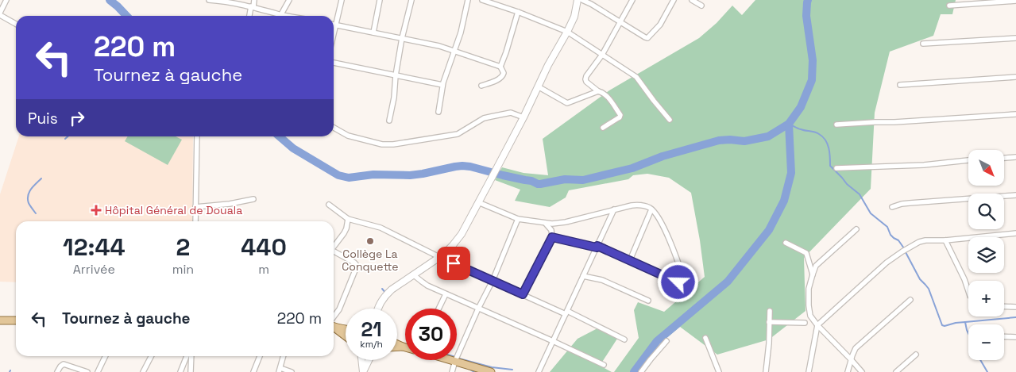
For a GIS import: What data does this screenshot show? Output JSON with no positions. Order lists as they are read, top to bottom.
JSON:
{
  "places": {
    "health": ["Hôpital Général de Douala"],
    "other": ["Collège La Conquette"]
  },
  "north": "bottom right",
  "page": {
    "turn": ["220 m", "Tournez à gauche"],
    "then": "Puis",
    "map_buttons": ["+", "−"],
    "eta": [
      "12:44",
      "Arrivée",
      "2",
      "min",
      "440",
      "m"
    ],
    "list": [
      {
        "name": "Tournez à gauche",
        "value": "220 m"
      }
    ],
    "speed": "21 km/h",
    "limit": "30"
  }
}
